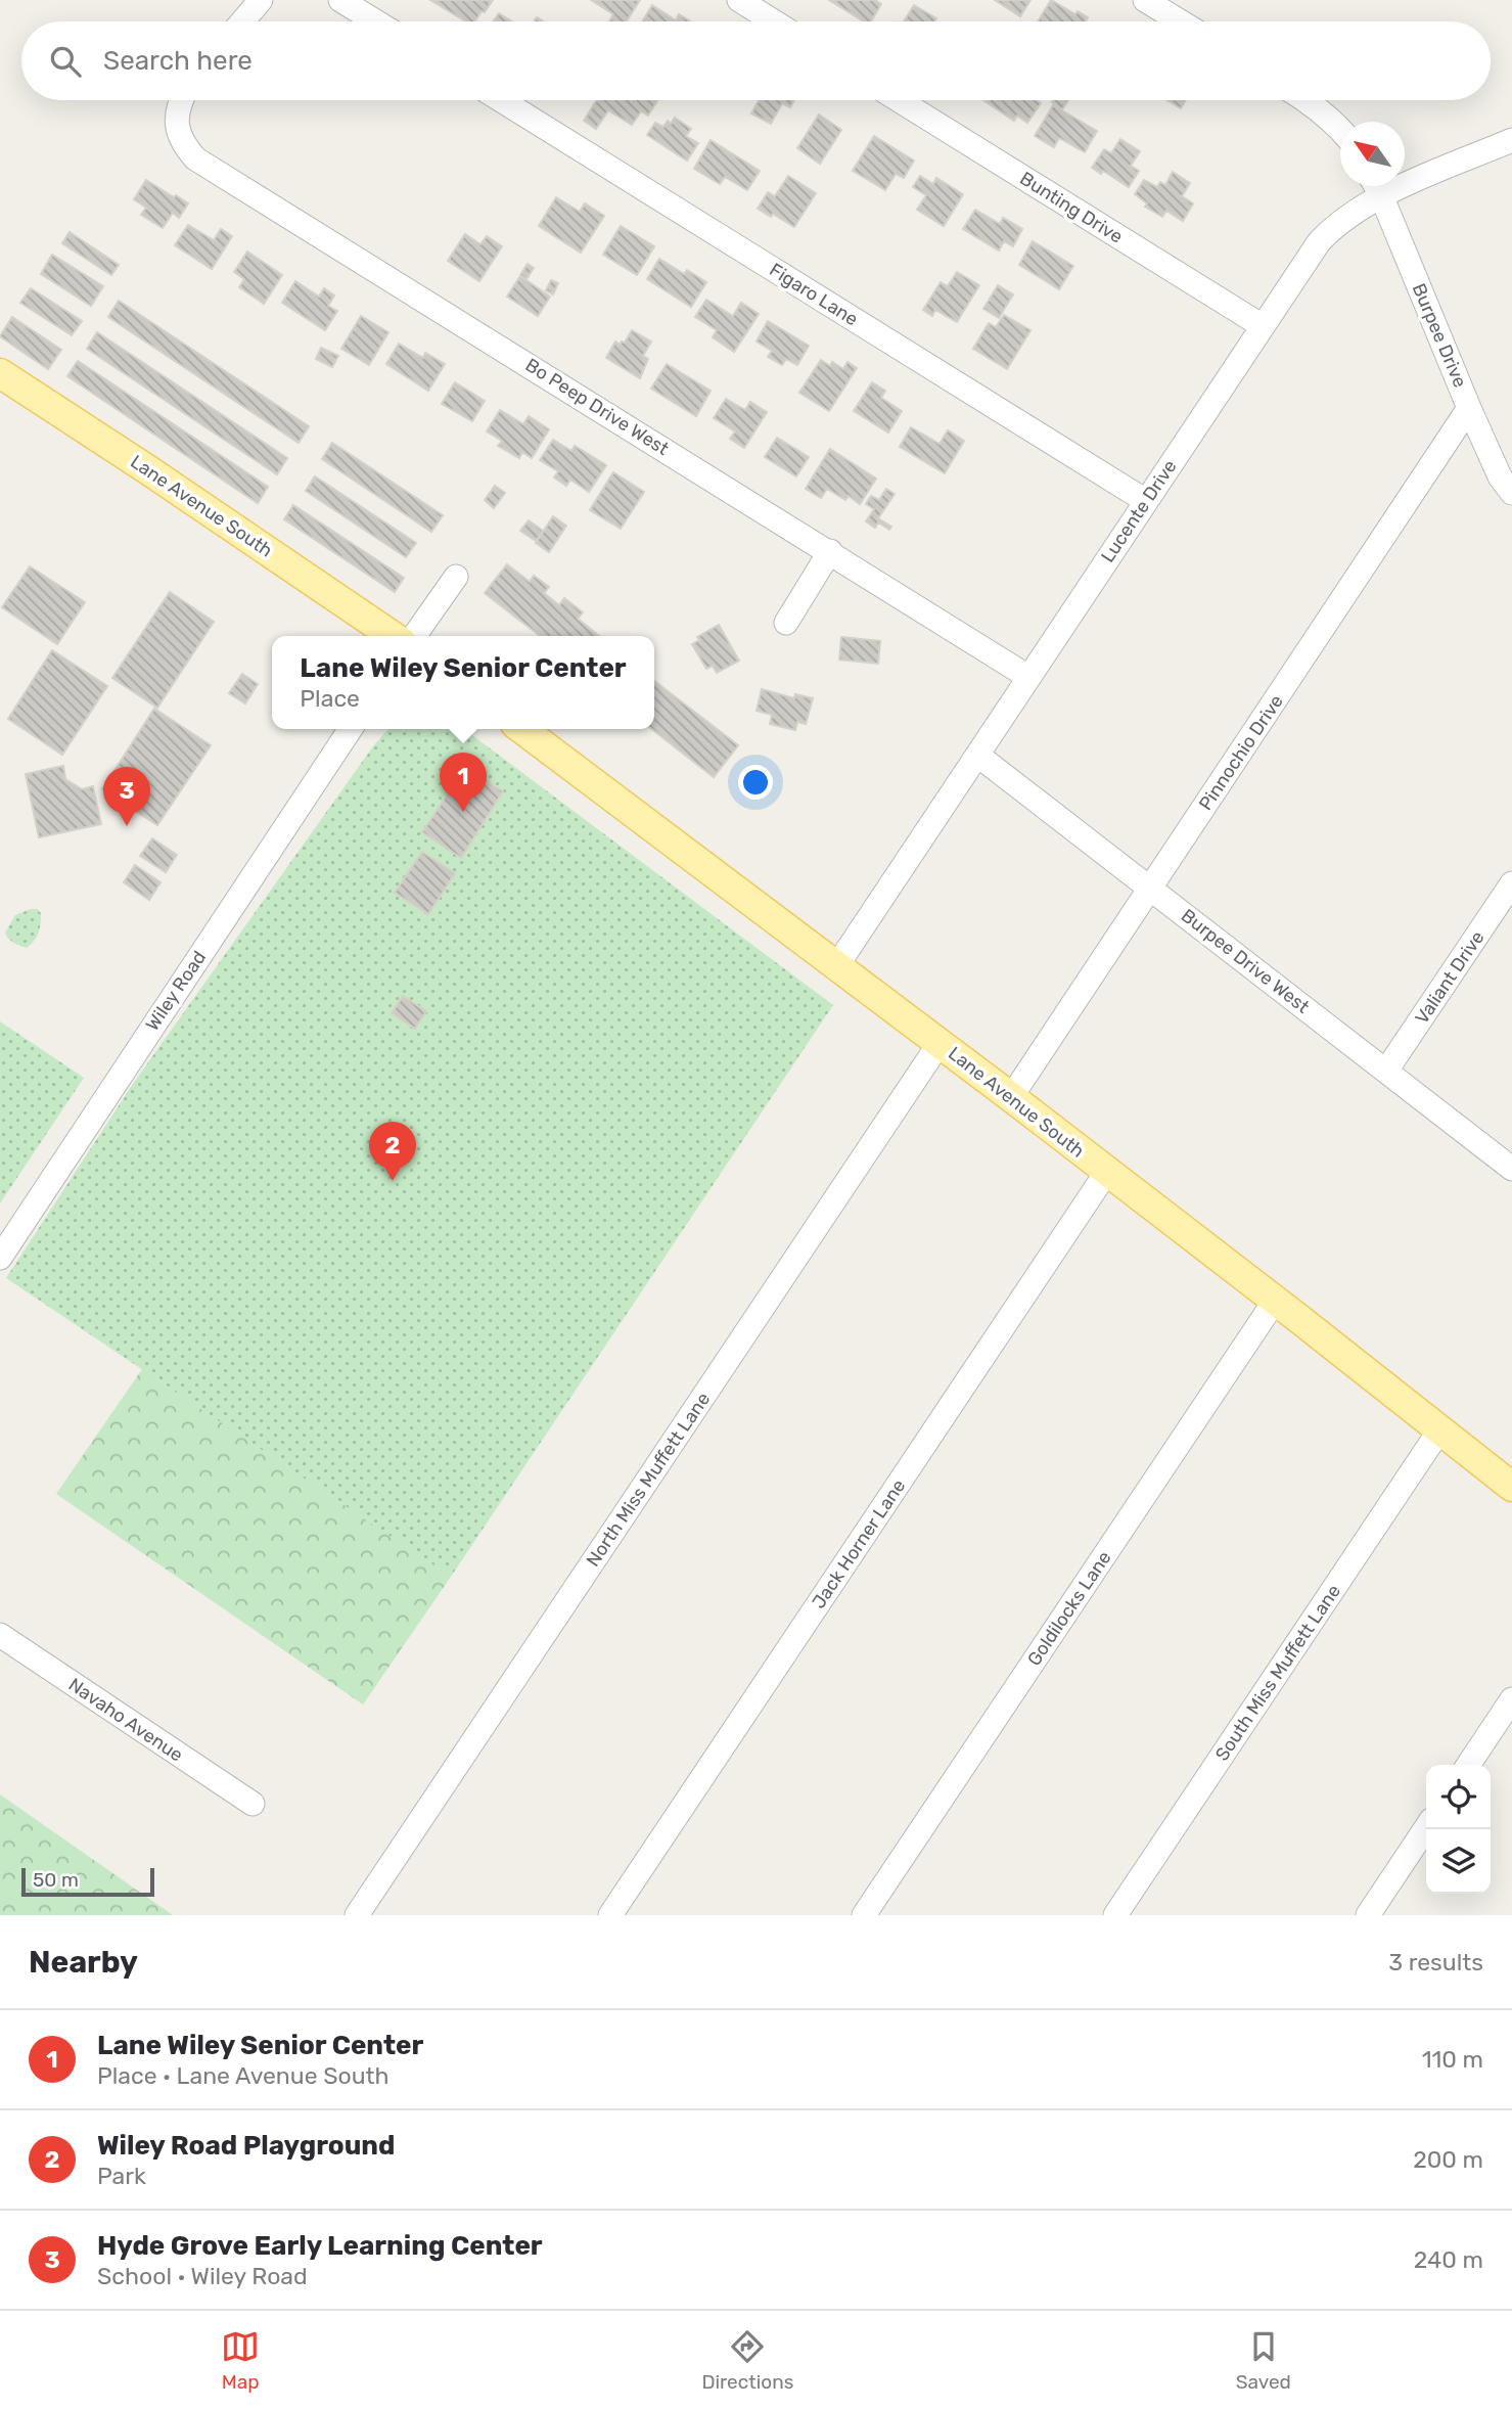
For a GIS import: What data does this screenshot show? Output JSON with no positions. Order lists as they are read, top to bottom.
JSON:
{
  "streets": {
    "main road": ["Lane Avenue South"],
    "street": [
      "Bunting Drive",
      "Figaro Lane",
      "Burpee Drive",
      "Bo Peep Drive West",
      "Lucente Drive",
      "Pinnochio Drive",
      "Burpee Drive West",
      "Valiant Drive",
      "Wiley Road",
      "North Miss Muffett Lane",
      "Jack Horner Lane",
      "Goldilocks Lane",
      "South Miss Muffett Lane",
      "Navaho Avenue"
    ]
  },
  "crossings": [
    ["Bunting Drive", "Lucente Drive"],
    ["Figaro Lane", "Lucente Drive"],
    ["Burpee Drive", "Pinnochio Drive"],
    ["Bo Peep Drive West", "Lucente Drive"],
    ["Lane Avenue South", "Lucente Drive"],
    ["Lane Avenue South", "Pinnochio Drive"],
    ["Lane Avenue South", "North Miss Muffett Lane"],
    ["Lane Avenue South", "Jack Horner Lane"],
    ["Lane Avenue South", "Goldilocks Lane"],
    ["Lane Avenue South", "South Miss Muffett Lane"],
    ["Lucente Drive", "Burpee Drive West"],
    ["Pinnochio Drive", "Burpee Drive West"],
    ["Burpee Drive West", "Valiant Drive"]
  ],
  "scale_bar": "50 m",
  "north": "top left",
  "page": {
    "search": "Search here",
    "popup": ["Lane Wiley Senior Center", "Place"],
    "pins": ["1", "3", "2"],
    "scale": "50 m",
    "heading": ["Nearby", "3 results"],
    "list": [
      {
        "mark": "1",
        "name": "Lane Wiley Senior Center",
        "note": "Place · Lane Avenue South",
        "value": "110 m"
      },
      {
        "mark": "2",
        "name": "Wiley Road Playground",
        "note": "Park",
        "value": "200 m"
      },
      {
        "mark": "3",
        "name": "Hyde Grove Early Learning Center",
        "note": "School · Wiley Road",
        "value": "240 m"
      }
    ],
    "nav": ["Map", "Directions", "Saved"]
  }
}
